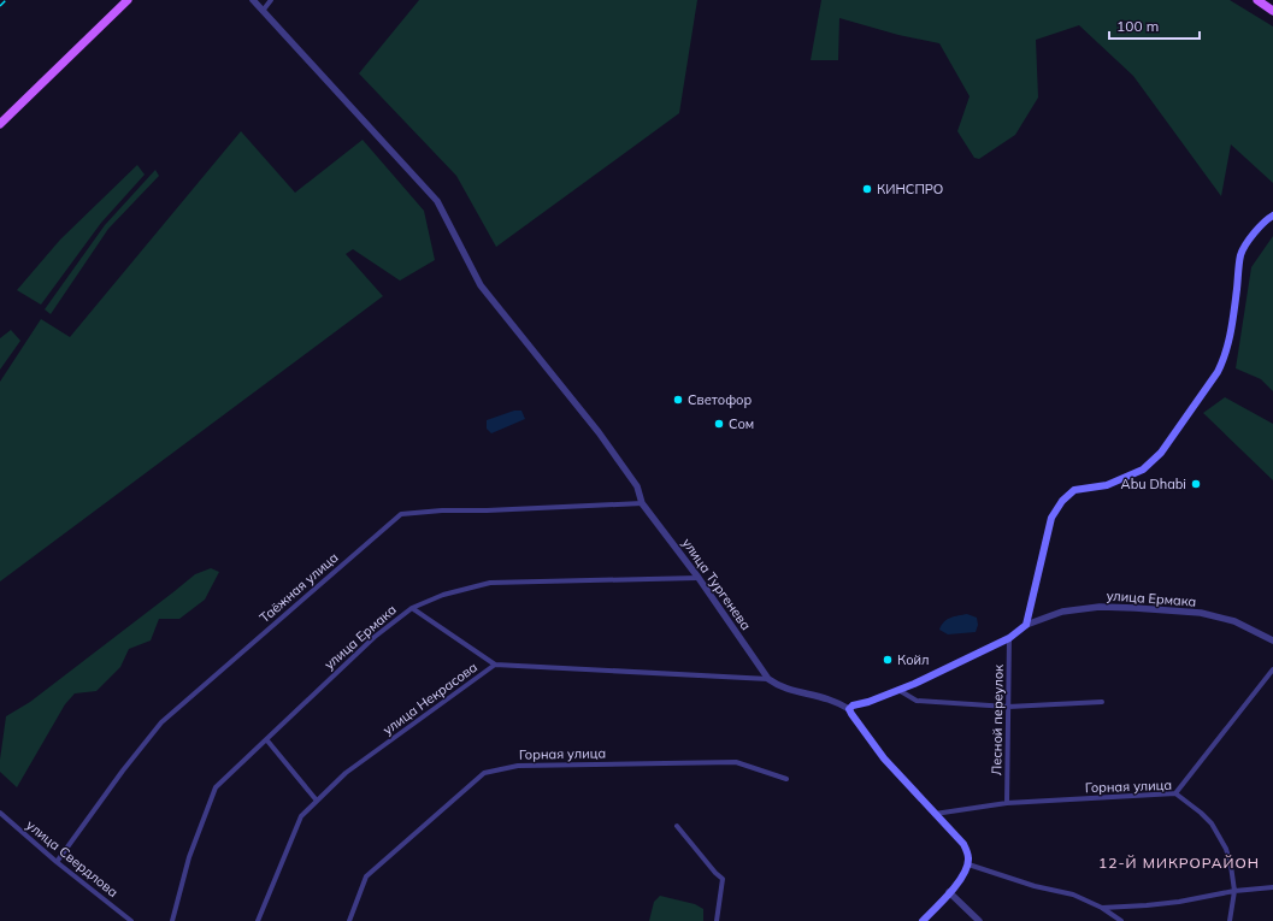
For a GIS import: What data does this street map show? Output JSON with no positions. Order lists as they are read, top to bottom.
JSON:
{
  "streets": {
    "street": [
      "улица Тургенева",
      "Таёжная улица",
      "улица Ермака",
      "улица Некрасова",
      "Лесной переулок",
      "Горная улица",
      "улица Свердлова"
    ]
  },
  "crossings": [
    ["улица Тургенева", "Таёжная улица"],
    ["улица Тургенева", "улица Ермака"],
    ["улица Тургенева", "улица Некрасова"],
    ["Таёжная улица", "улица Свердлова"],
    ["Лесной переулок", "Горная улица"]
  ],
  "districts": ["12-Й МИКРОРАЙОН"],
  "places": [
    "КИНСПРО",
    "Светофор",
    "Сом",
    "Abu Dhabi",
    "Койл"
  ],
  "scale_bar": "100 m"
}
